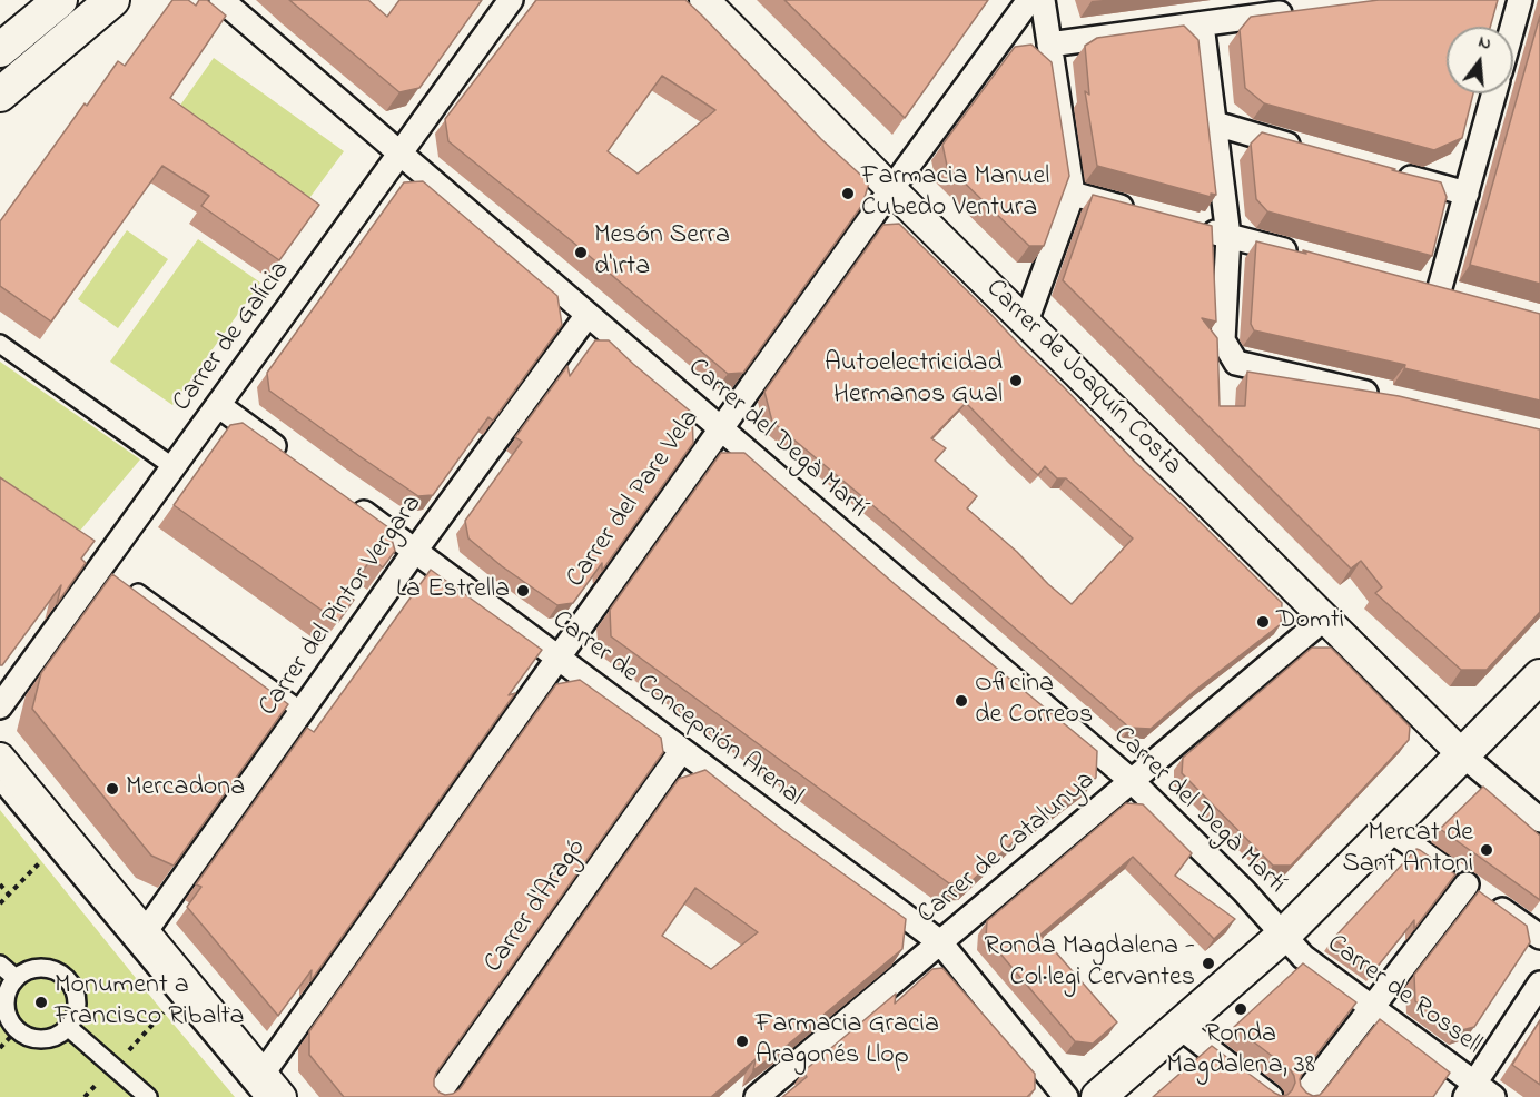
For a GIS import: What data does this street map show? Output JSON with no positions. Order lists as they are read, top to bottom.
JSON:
{
  "streets": {
    "street": [
      "Carrer de Galícia",
      "Carrer de Joaquín Costa",
      "Carrer del Degà Martí",
      "Carrer del Pare Vela",
      "Carrer del Pintor Vergara",
      "Carrer de Concepción Arenal",
      "Carrer de Catalunya",
      "Carrer d'Aragó",
      "Carrer de Rossell"
    ]
  },
  "crossings": [
    ["Carrer de Galícia", "Carrer del Degà Martí"],
    ["Carrer de Joaquín Costa", "Carrer del Pare Vela"],
    ["Carrer de Joaquín Costa", "Carrer de Catalunya"],
    ["Carrer del Degà Martí", "Carrer del Pare Vela"],
    ["Carrer del Degà Martí", "Carrer del Pintor Vergara"],
    ["Carrer del Degà Martí", "Carrer de Catalunya"],
    ["Carrer del Degà Martí", "Carrer de Rossell"],
    ["Carrer del Pare Vela", "Carrer de Concepción Arenal"],
    ["Carrer del Pintor Vergara", "Carrer de Concepción Arenal"],
    ["Carrer de Concepción Arenal", "Carrer de Catalunya"],
    ["Carrer de Concepción Arenal", "Carrer d'Aragó"]
  ],
  "places": [
    "Farmacia Manuel Cubedo Ventura",
    "Mesón Serra d'Irta",
    "Autoelectricidad Hermanos Gual",
    "La Estrella",
    "Domti",
    "Oficina de Correos",
    "Mercadona",
    "Mercat de Sant Antoni",
    "Ronda Magdalena - Col·legi Cervantes",
    "Monument a Francisco Ribalta",
    "Ronda Magdalena, 38",
    "Farmacia Gracia Aragonés Llop"
  ],
  "north": "top"
}
